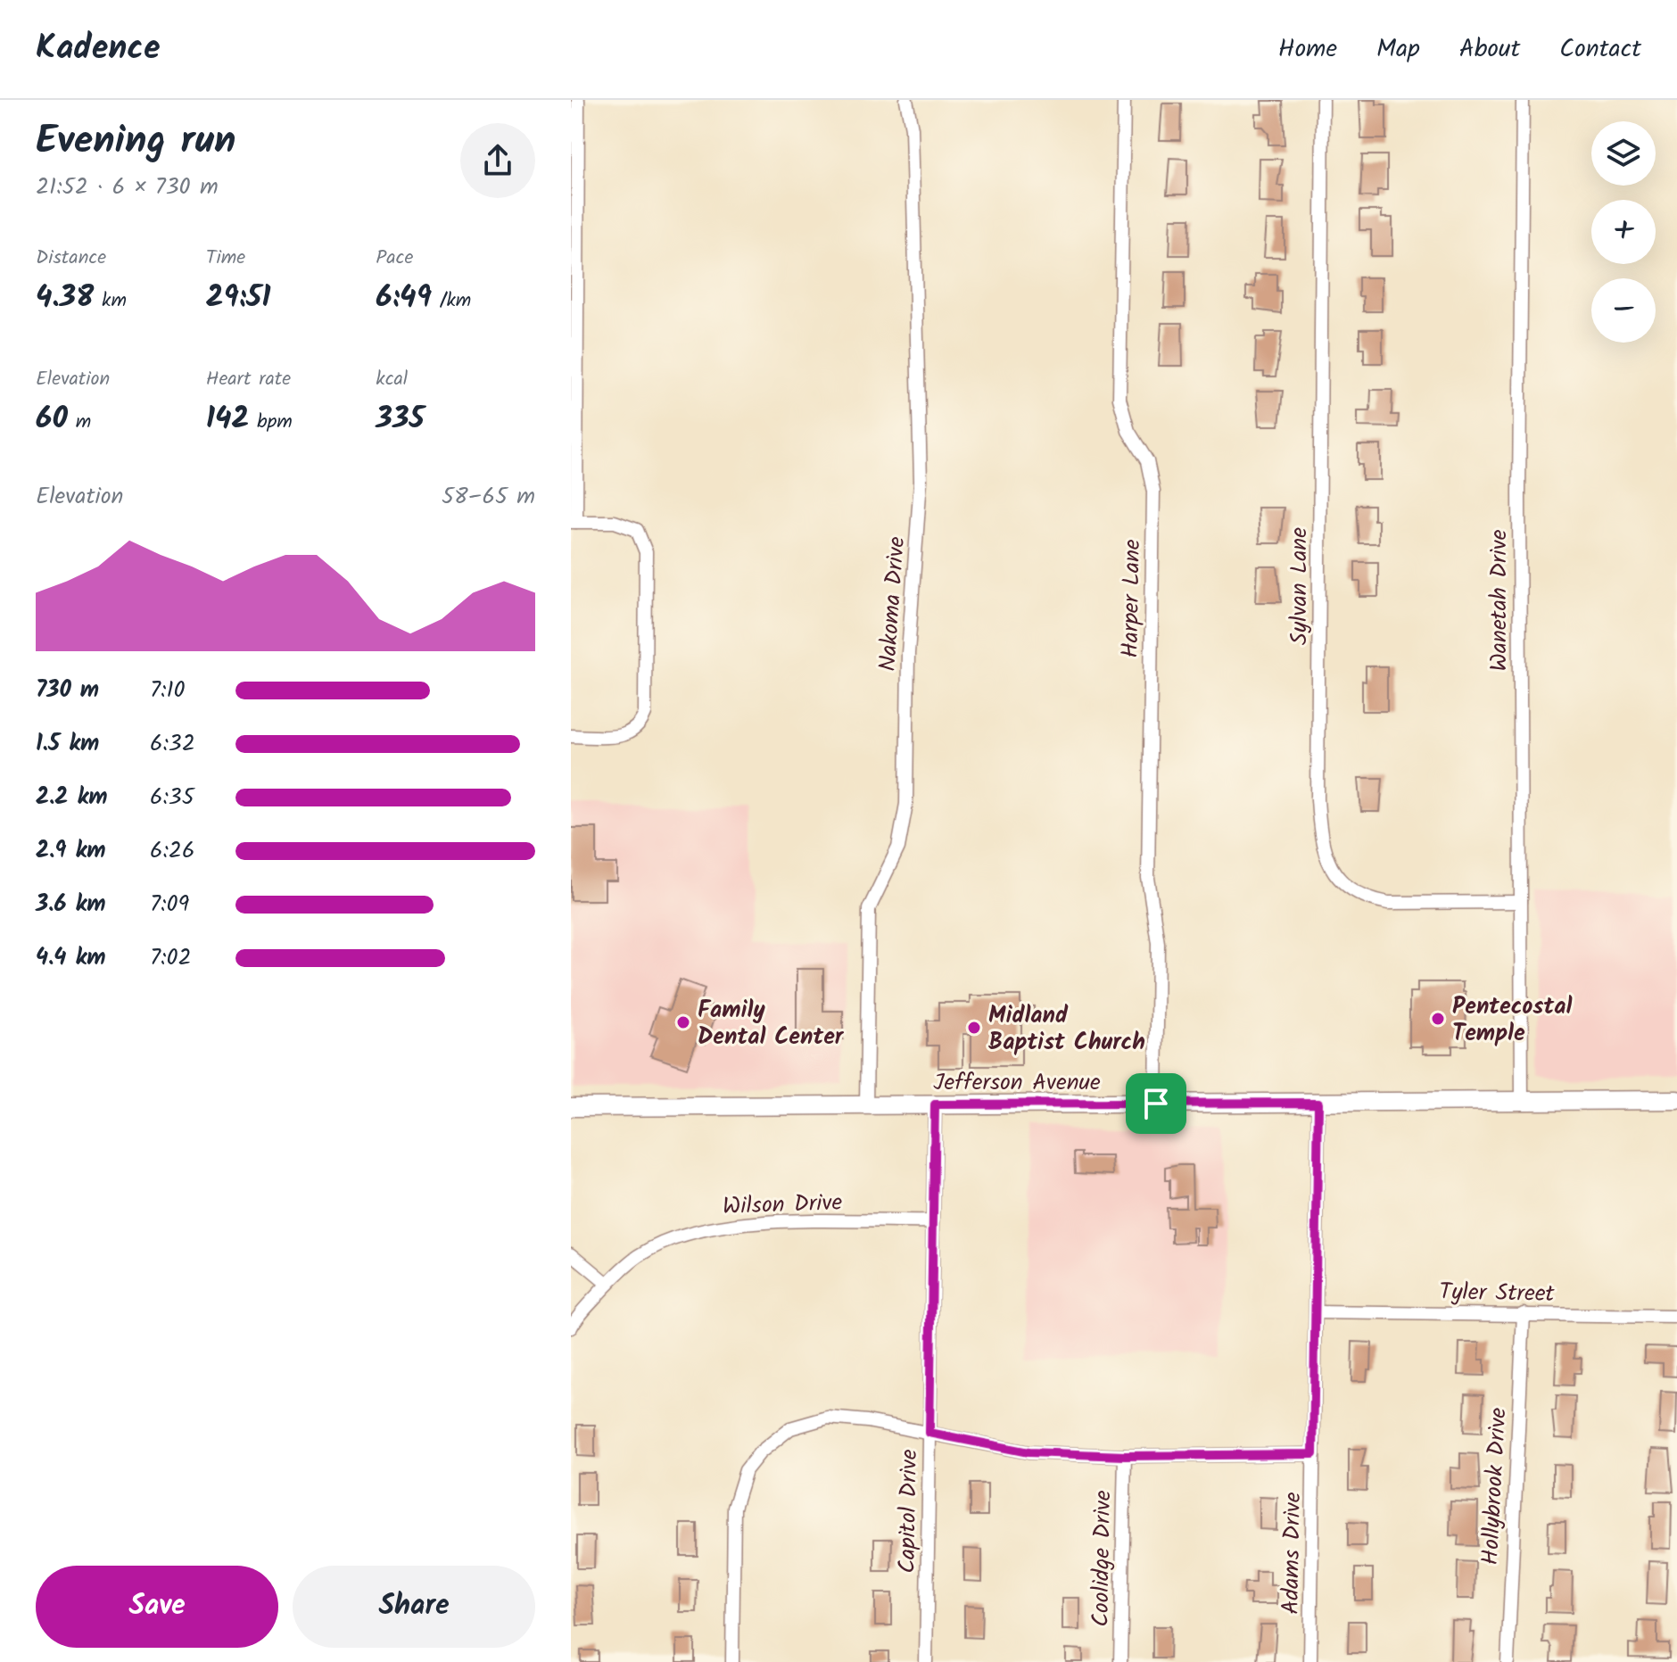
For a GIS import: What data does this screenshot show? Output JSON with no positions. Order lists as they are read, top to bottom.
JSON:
{
  "streets": {
    "street": [
      "Sylvan Lane",
      "Harper Lane",
      "Wanetah Drive",
      "Nakoma Drive",
      "Jefferson Avenue",
      "Wilson Drive",
      "Tyler Street",
      "Hollybrook Drive",
      "Capitol Drive",
      "Adams Drive",
      "Coolidge Drive"
    ]
  },
  "crossings": [
    ["Sylvan Lane", "Wanetah Drive"],
    ["Harper Lane", "Jefferson Avenue"],
    ["Wanetah Drive", "Jefferson Avenue"],
    ["Nakoma Drive", "Jefferson Avenue"],
    ["Jefferson Avenue", "Capitol Drive"],
    ["Jefferson Avenue", "Adams Drive"],
    ["Wilson Drive", "Capitol Drive"],
    ["Tyler Street", "Hollybrook Drive"],
    ["Tyler Street", "Adams Drive"]
  ],
  "places": ["Pentecostal Temple", "Family Dental Center", "Midland Baptist Church"],
  "page": {
    "header": "Kadence",
    "nav": [
      "Home",
      "Map",
      "About",
      "Contact"
    ],
    "heading": ["Evening run", "21:52 · 6 × 730 m"],
    "map_buttons": ["+", "−"],
    "stats": [
      ["Distance", "4.38 km"],
      ["Time", "29:51"],
      ["Pace", "6:49 /km"],
      ["Elevation", "60 m"],
      ["Heart rate", "142 bpm"],
      ["kcal", "335"]
    ],
    "chart": ["Elevation", "58–65 m"],
    "list": [
      {
        "name": "730 m",
        "note": "7:10"
      },
      {
        "name": "1.5 km",
        "note": "6:32"
      },
      {
        "name": "2.2 km",
        "note": "6:35"
      },
      {
        "name": "2.9 km",
        "note": "6:26"
      },
      {
        "name": "3.6 km",
        "note": "7:09"
      },
      {
        "name": "4.4 km",
        "note": "7:02"
      }
    ],
    "buttons": ["Save", "Share"]
  }
}
